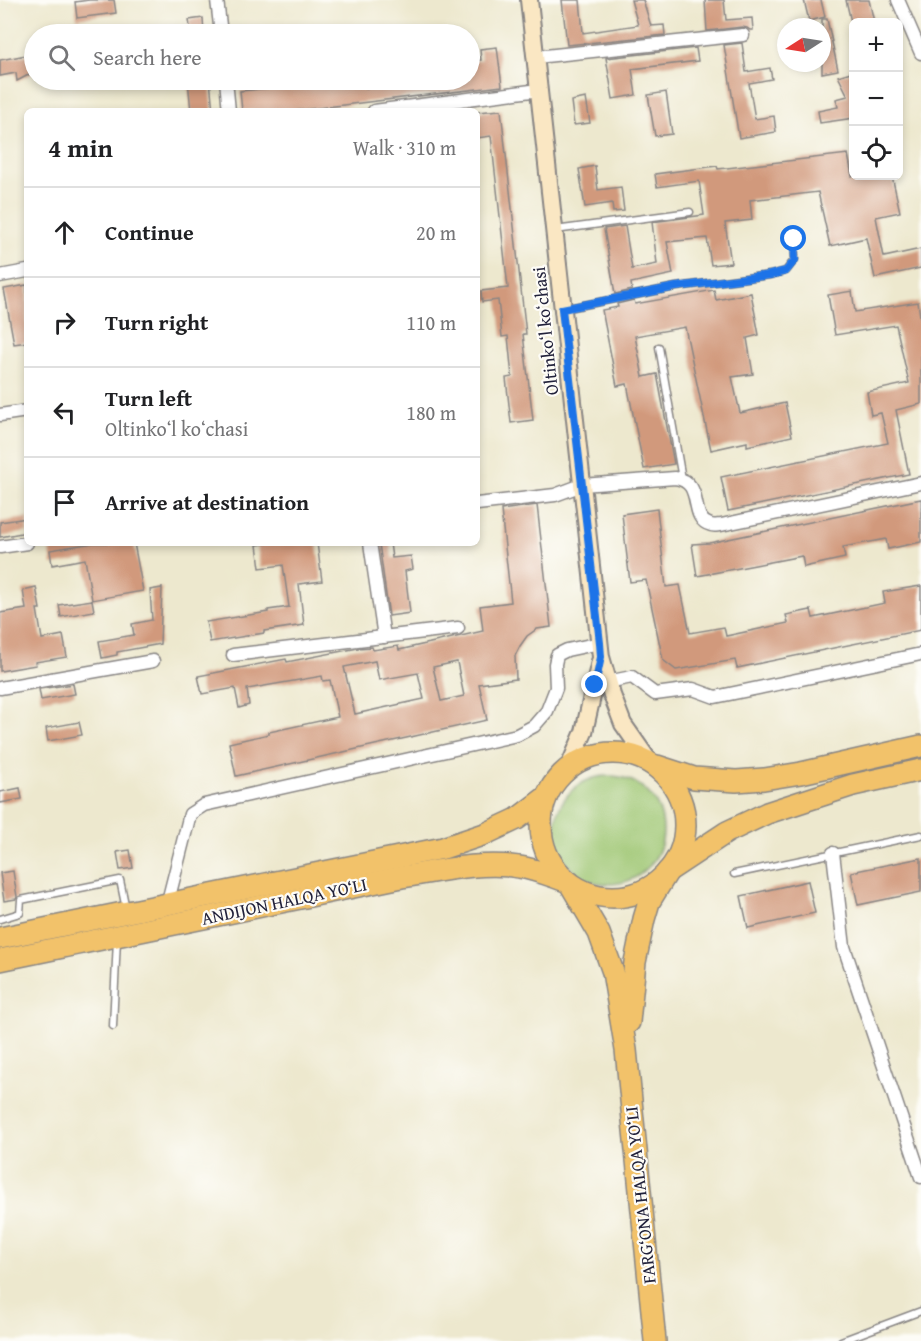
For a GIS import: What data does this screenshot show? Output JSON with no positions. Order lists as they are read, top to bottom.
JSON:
{
  "streets": {
    "highway": ["ANDIJON HALQA YO‘LI", "FARG‘ONA HALQA YO‘LI"],
    "main road": ["Oltinkoʻl koʻchasi"]
  },
  "crossings": [
    ["Oltinkoʻl koʻchasi", "ANDIJON HALQA YO‘LI"],
    ["Oltinkoʻl koʻchasi", "FARG‘ONA HALQA YO‘LI"],
    ["ANDIJON HALQA YO‘LI", "FARG‘ONA HALQA YO‘LI"]
  ],
  "north": "left",
  "page": {
    "map_buttons": ["+", "−"],
    "search": "Search here",
    "heading": ["4 min", "Walk · 310 m"],
    "list": [
      ["Continue", "20 m"],
      ["Turn right", "110 m"],
      ["Turn left", "Oltinkoʻl koʻchasi", "180 m"],
      "Arrive at destination"
    ]
  }
}
